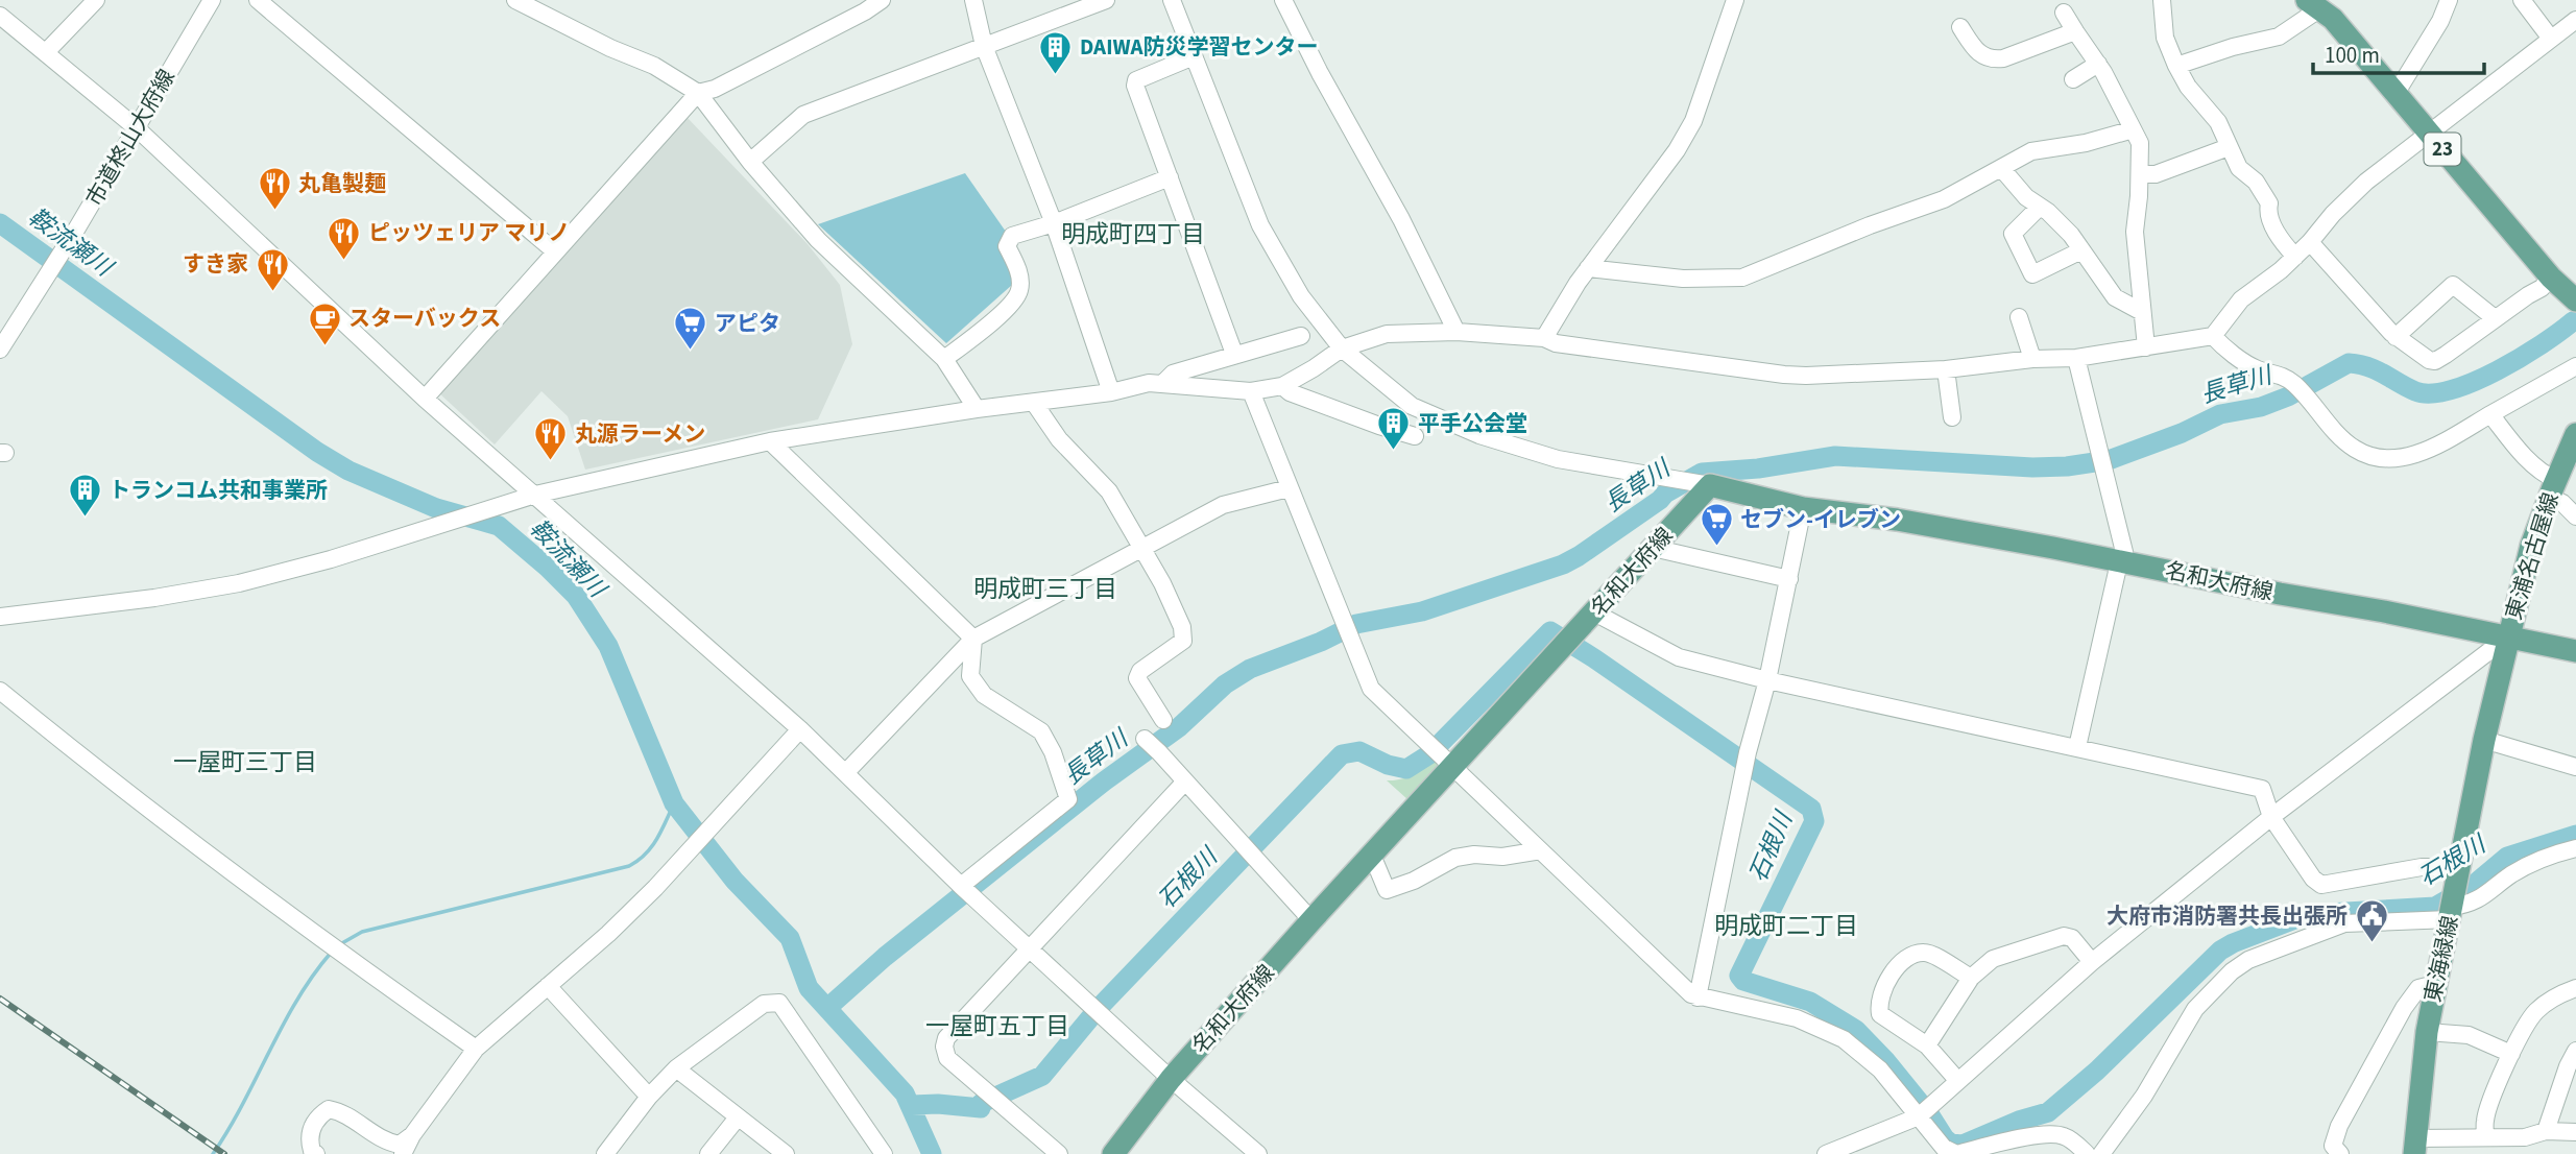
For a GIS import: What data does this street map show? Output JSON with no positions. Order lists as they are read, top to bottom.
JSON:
{
  "streets": {
    "main road": [
      "23",
      "東浦名古屋線",
      "名和大府線",
      "東海緑線"
    ],
    "street": ["市道柊山大府線"]
  },
  "crossings": [
    ["東浦名古屋線", "名和大府線"],
    ["東浦名古屋線", "東海緑線"],
    ["名和大府線", "東海緑線"]
  ],
  "districts": [
    "明成町四丁目",
    "明成町三丁目",
    "一屋町三丁目",
    "明成町二丁目",
    "一屋町五丁目"
  ],
  "water": ["鞍流瀬川", "長草川", "石根川"],
  "places": {
    "building": ["DAIWA防災学習センター", "平手公会堂", "トランコム共和事業所"],
    "restaurant": [
      "丸亀製麺",
      "ピッツェリア マリノ",
      "すき家",
      "丸源ラーメン"
    ],
    "cafe": ["スターバックス"],
    "supermarket": ["アピタ", "セブン-イレブン"],
    "public building": ["大府市消防署共長出張所"]
  },
  "scale_bar": "100 m"
}
